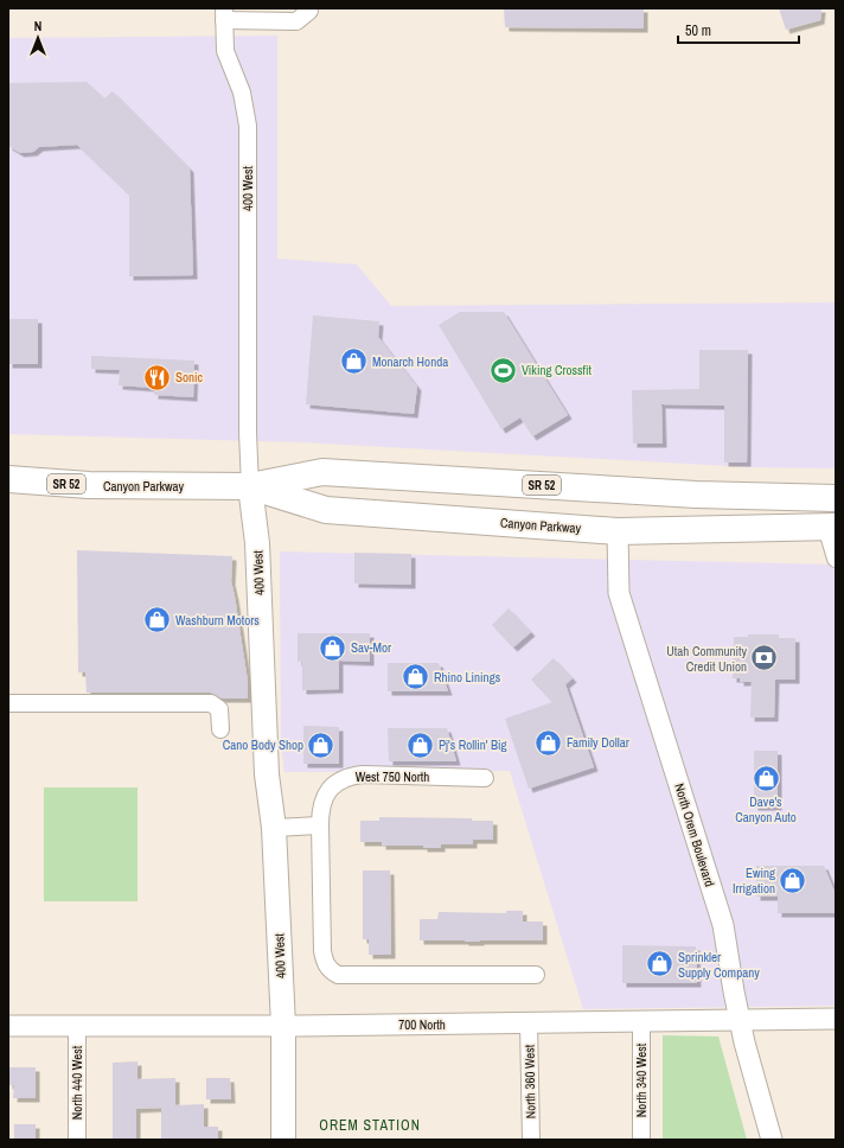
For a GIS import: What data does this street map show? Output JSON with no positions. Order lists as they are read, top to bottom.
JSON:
{
  "streets": {
    "highway": ["SR 52", "Canyon Parkway"],
    "main road": ["400 West"],
    "street": [
      "West 750 North",
      "North Orem Boulevard",
      "700 North",
      "North 340 West",
      "North 360 West",
      "North 440 West"
    ]
  },
  "crossings": [
    ["400 West", "Canyon Parkway"],
    ["400 West", "700 North"],
    ["Canyon Parkway", "North Orem Boulevard"],
    ["North Orem Boulevard", "700 North"],
    ["700 North", "North 340 West"],
    ["700 North", "North 360 West"],
    ["700 North", "North 440 West"]
  ],
  "districts": ["OREM STATION"],
  "places": {
    "shop": [
      "Monarch Honda",
      "Washburn Motors",
      "Sav-Mor",
      "Rhino Linings",
      "Family Dollar",
      "Cano Body Shop",
      "Pj's Rollin' Big",
      "Dave's Canyon Auto",
      "Ewing Irrigation",
      "Sprinkler Supply Company"
    ],
    "sports": ["Viking Crossfit"],
    "restaurant": ["Sonic"],
    "bank": ["Utah Community Credit Union"]
  },
  "scale_bar": "50 m",
  "north": "top"
}
